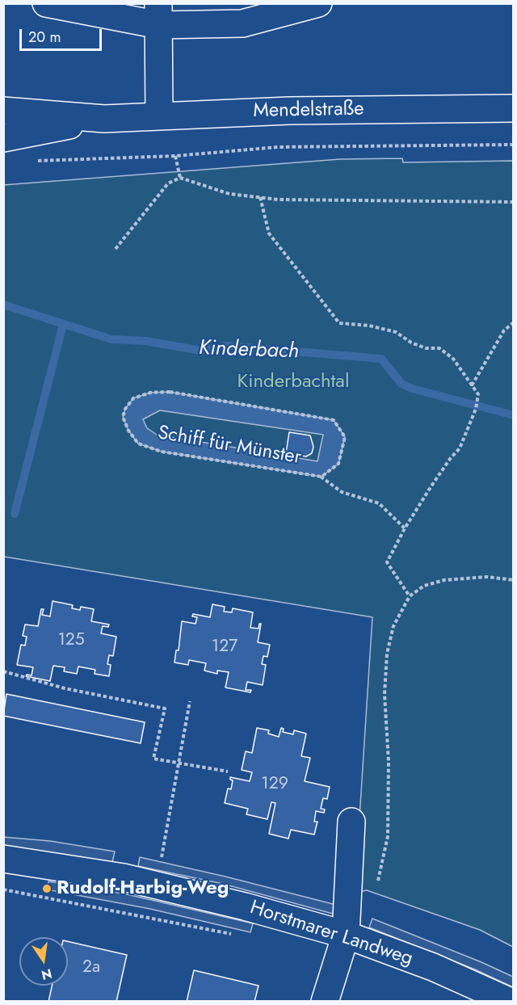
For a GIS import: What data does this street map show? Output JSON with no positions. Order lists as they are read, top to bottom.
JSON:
{
  "streets": {
    "main road": ["Mendelstraße", "Horstmarer Landweg"],
    "path": ["Schiff für Münster"]
  },
  "water": ["Kinderbach"],
  "parks": ["Kinderbachtal"],
  "places": ["Rudolf-Harbig-Weg"],
  "house_numbers": [
    "125",
    "127",
    "129",
    "2a"
  ],
  "scale_bar": "20 m",
  "north": "bottom"
}
